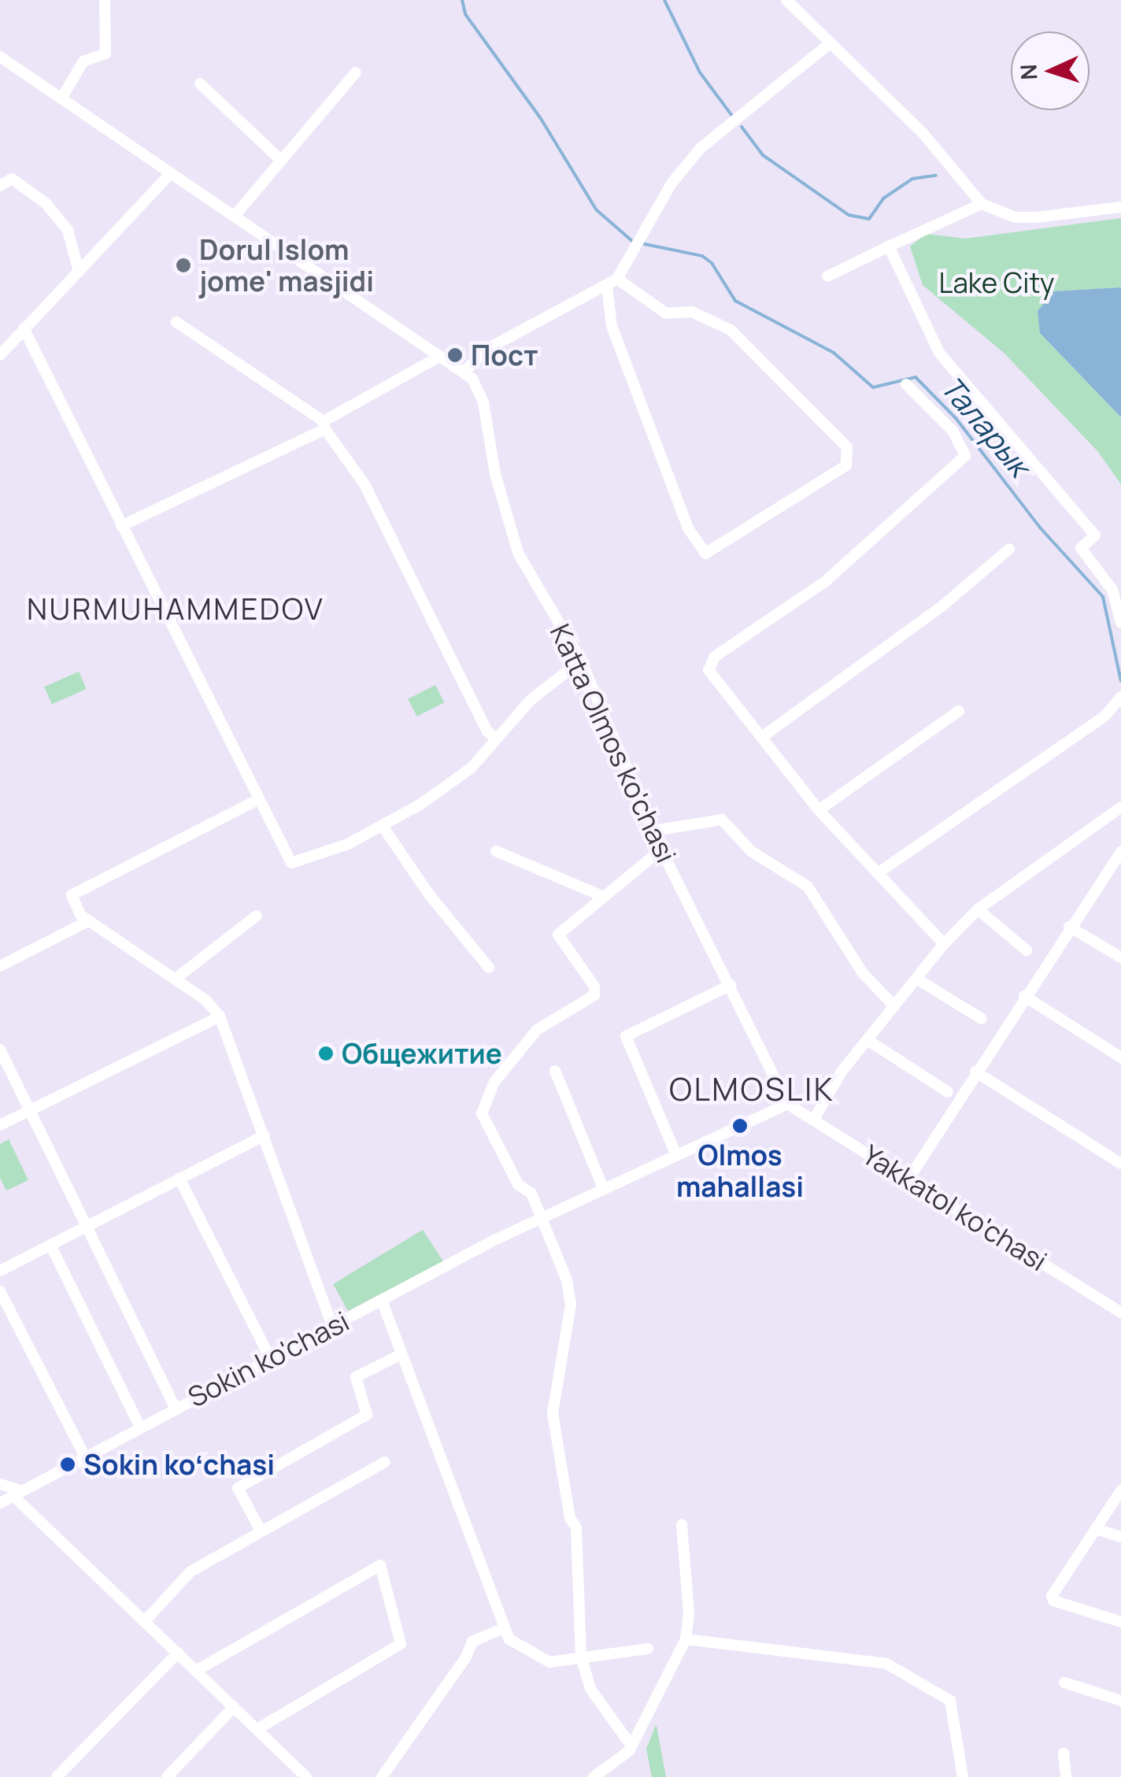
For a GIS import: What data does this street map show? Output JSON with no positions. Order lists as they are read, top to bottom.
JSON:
{
  "streets": {
    "street": ["Katta Olmos ko'chasi", "Yakkatol ko'chasi", "Sokin ko'chasi"]
  },
  "crossings": [
    ["Katta Olmos ko'chasi", "Yakkatol ko'chasi"],
    ["Katta Olmos ko'chasi", "Sokin ko'chasi"],
    ["Yakkatol ko'chasi", "Sokin ko'chasi"]
  ],
  "districts": ["NURMUHAMMEDOV", "OLMOSLIK"],
  "water": ["Таларык"],
  "parks": ["Lake City"],
  "places": [
    "Dorul Islom jome' masjidi",
    "Пост",
    "Общежитие",
    "Olmos mahallasi",
    "Sokin koʻchasi"
  ],
  "north": "left"
}
